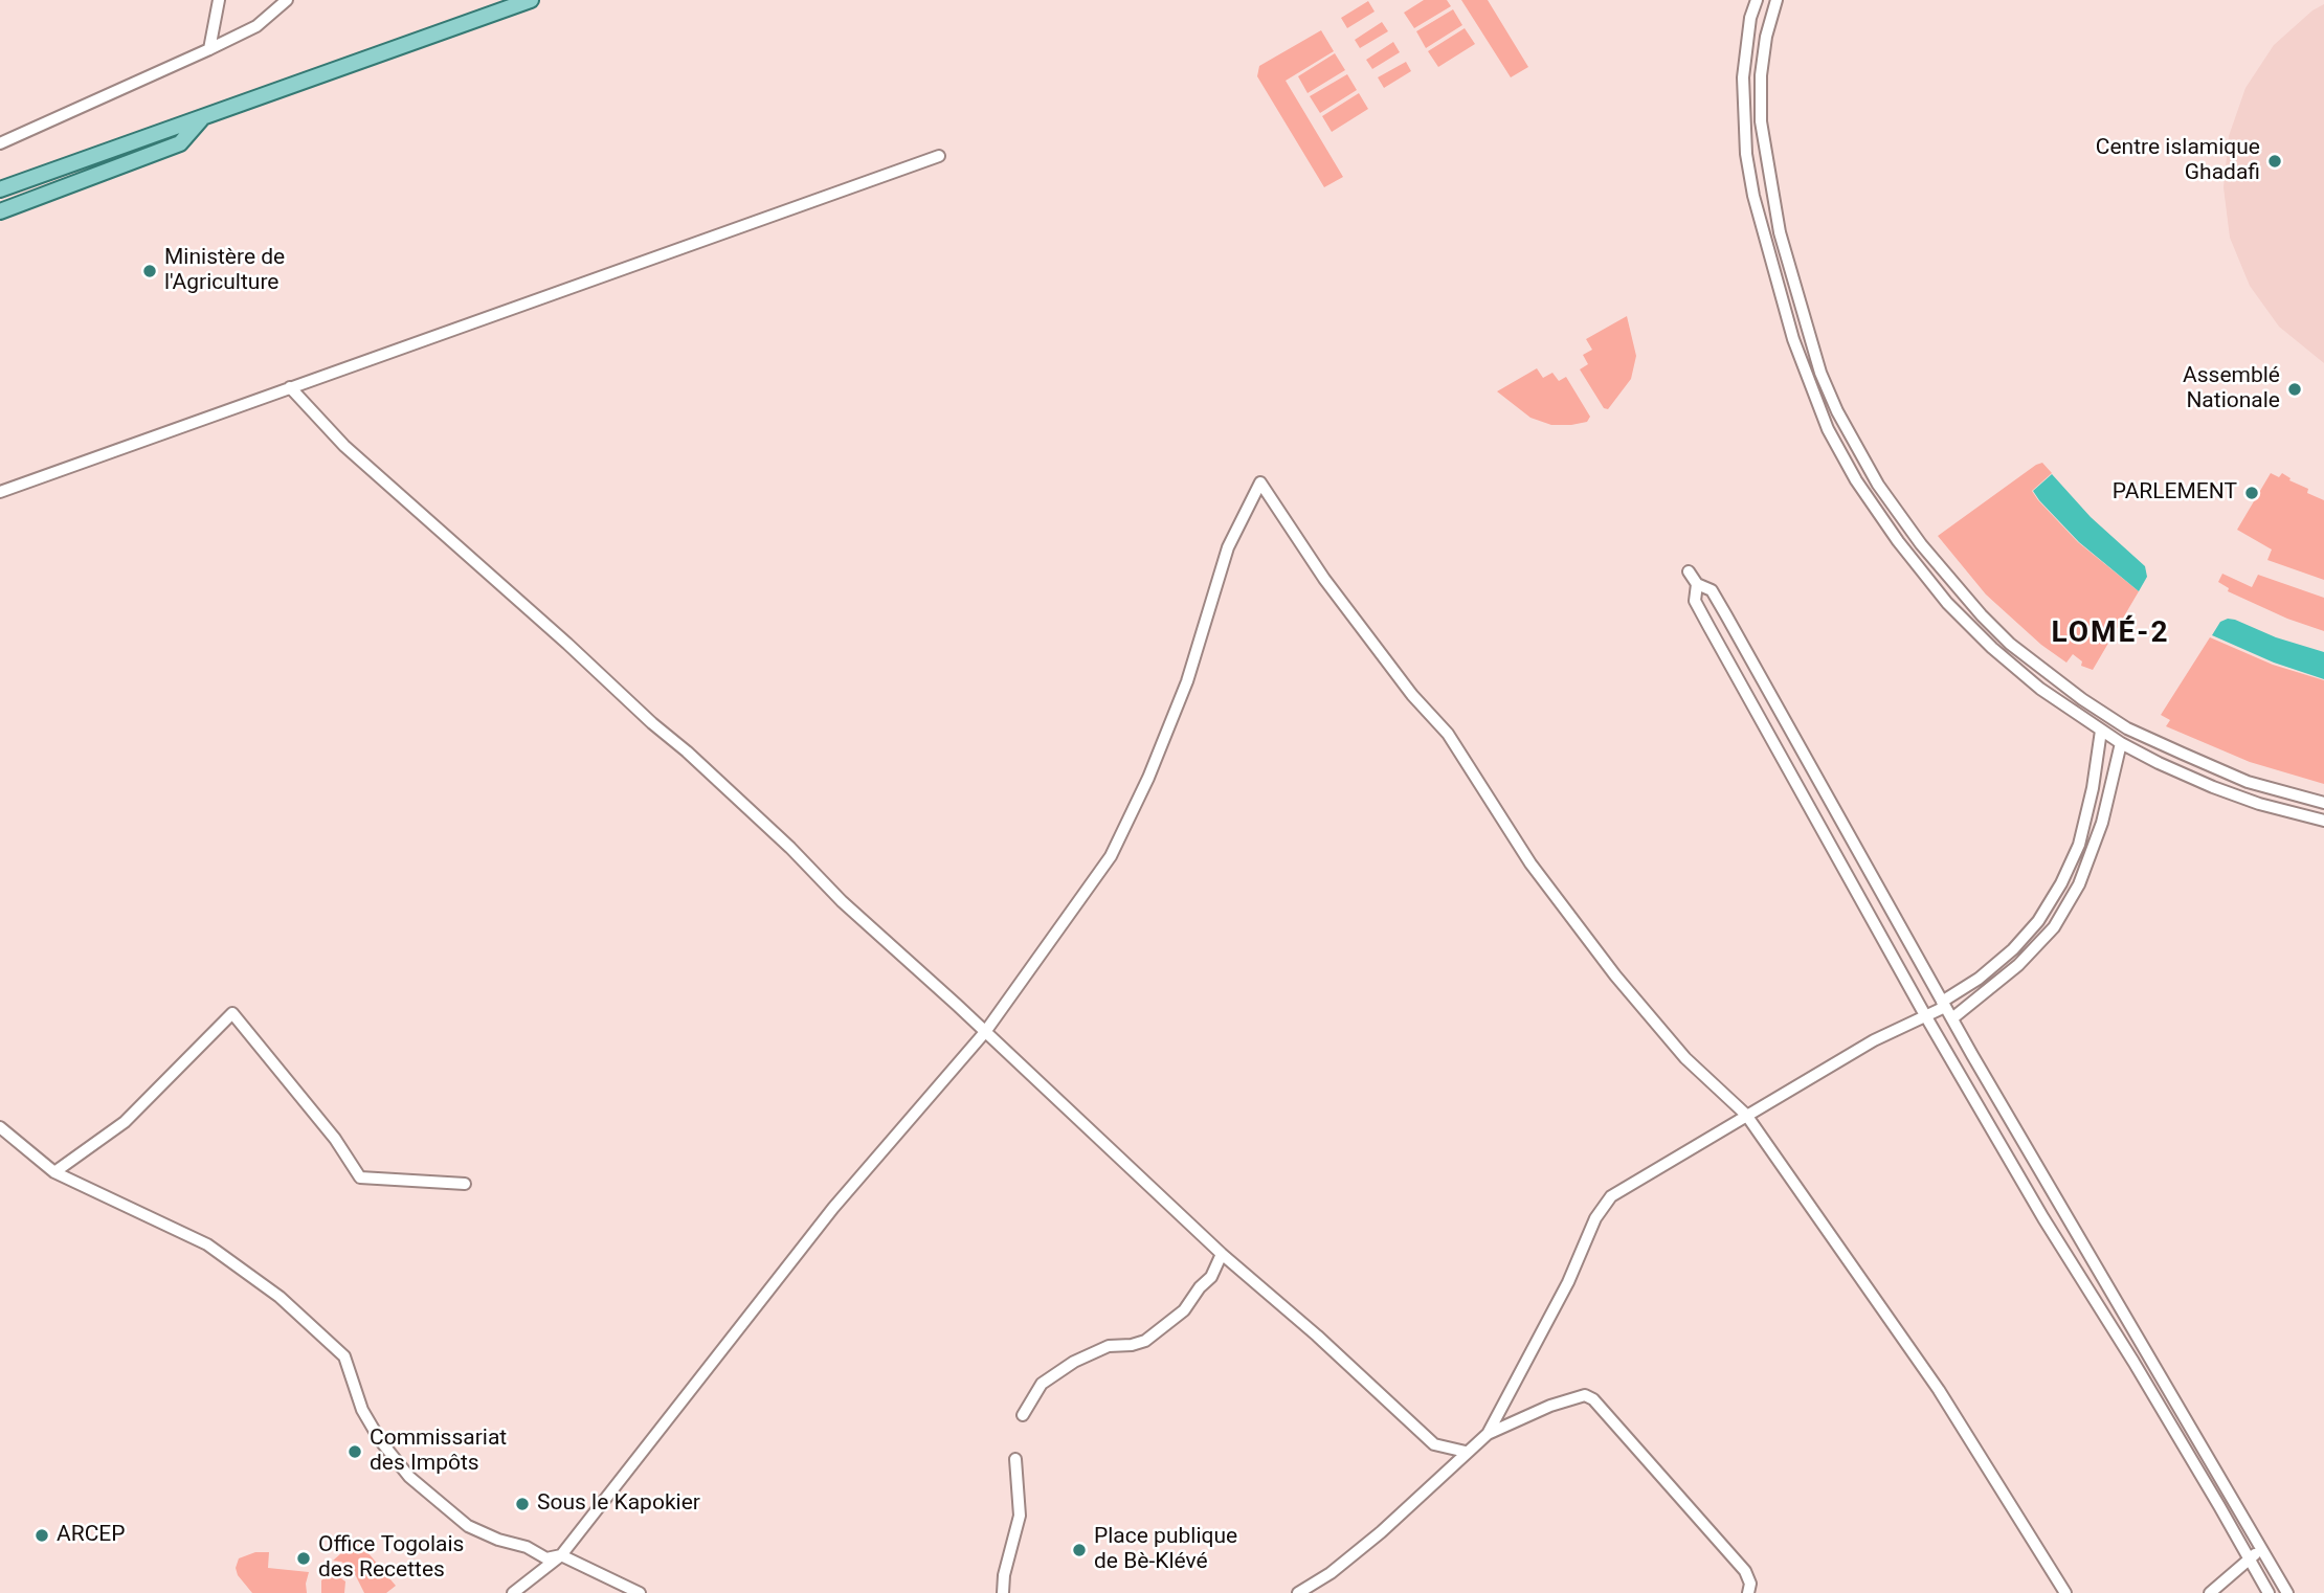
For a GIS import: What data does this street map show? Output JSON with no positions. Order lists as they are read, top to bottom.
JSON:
{
  "districts": ["LOMÉ-2"],
  "places": [
    "Centre islamique Ghadafi",
    "Ministère de l'Agriculture",
    "Assemblé Nationale",
    "PARLEMENT",
    "Commissariat des Impôts",
    "Sous le Kapokier",
    "ARCEP",
    "Place publique de Bè-Klévé",
    "Office Togolais des Recettes"
  ]
}
